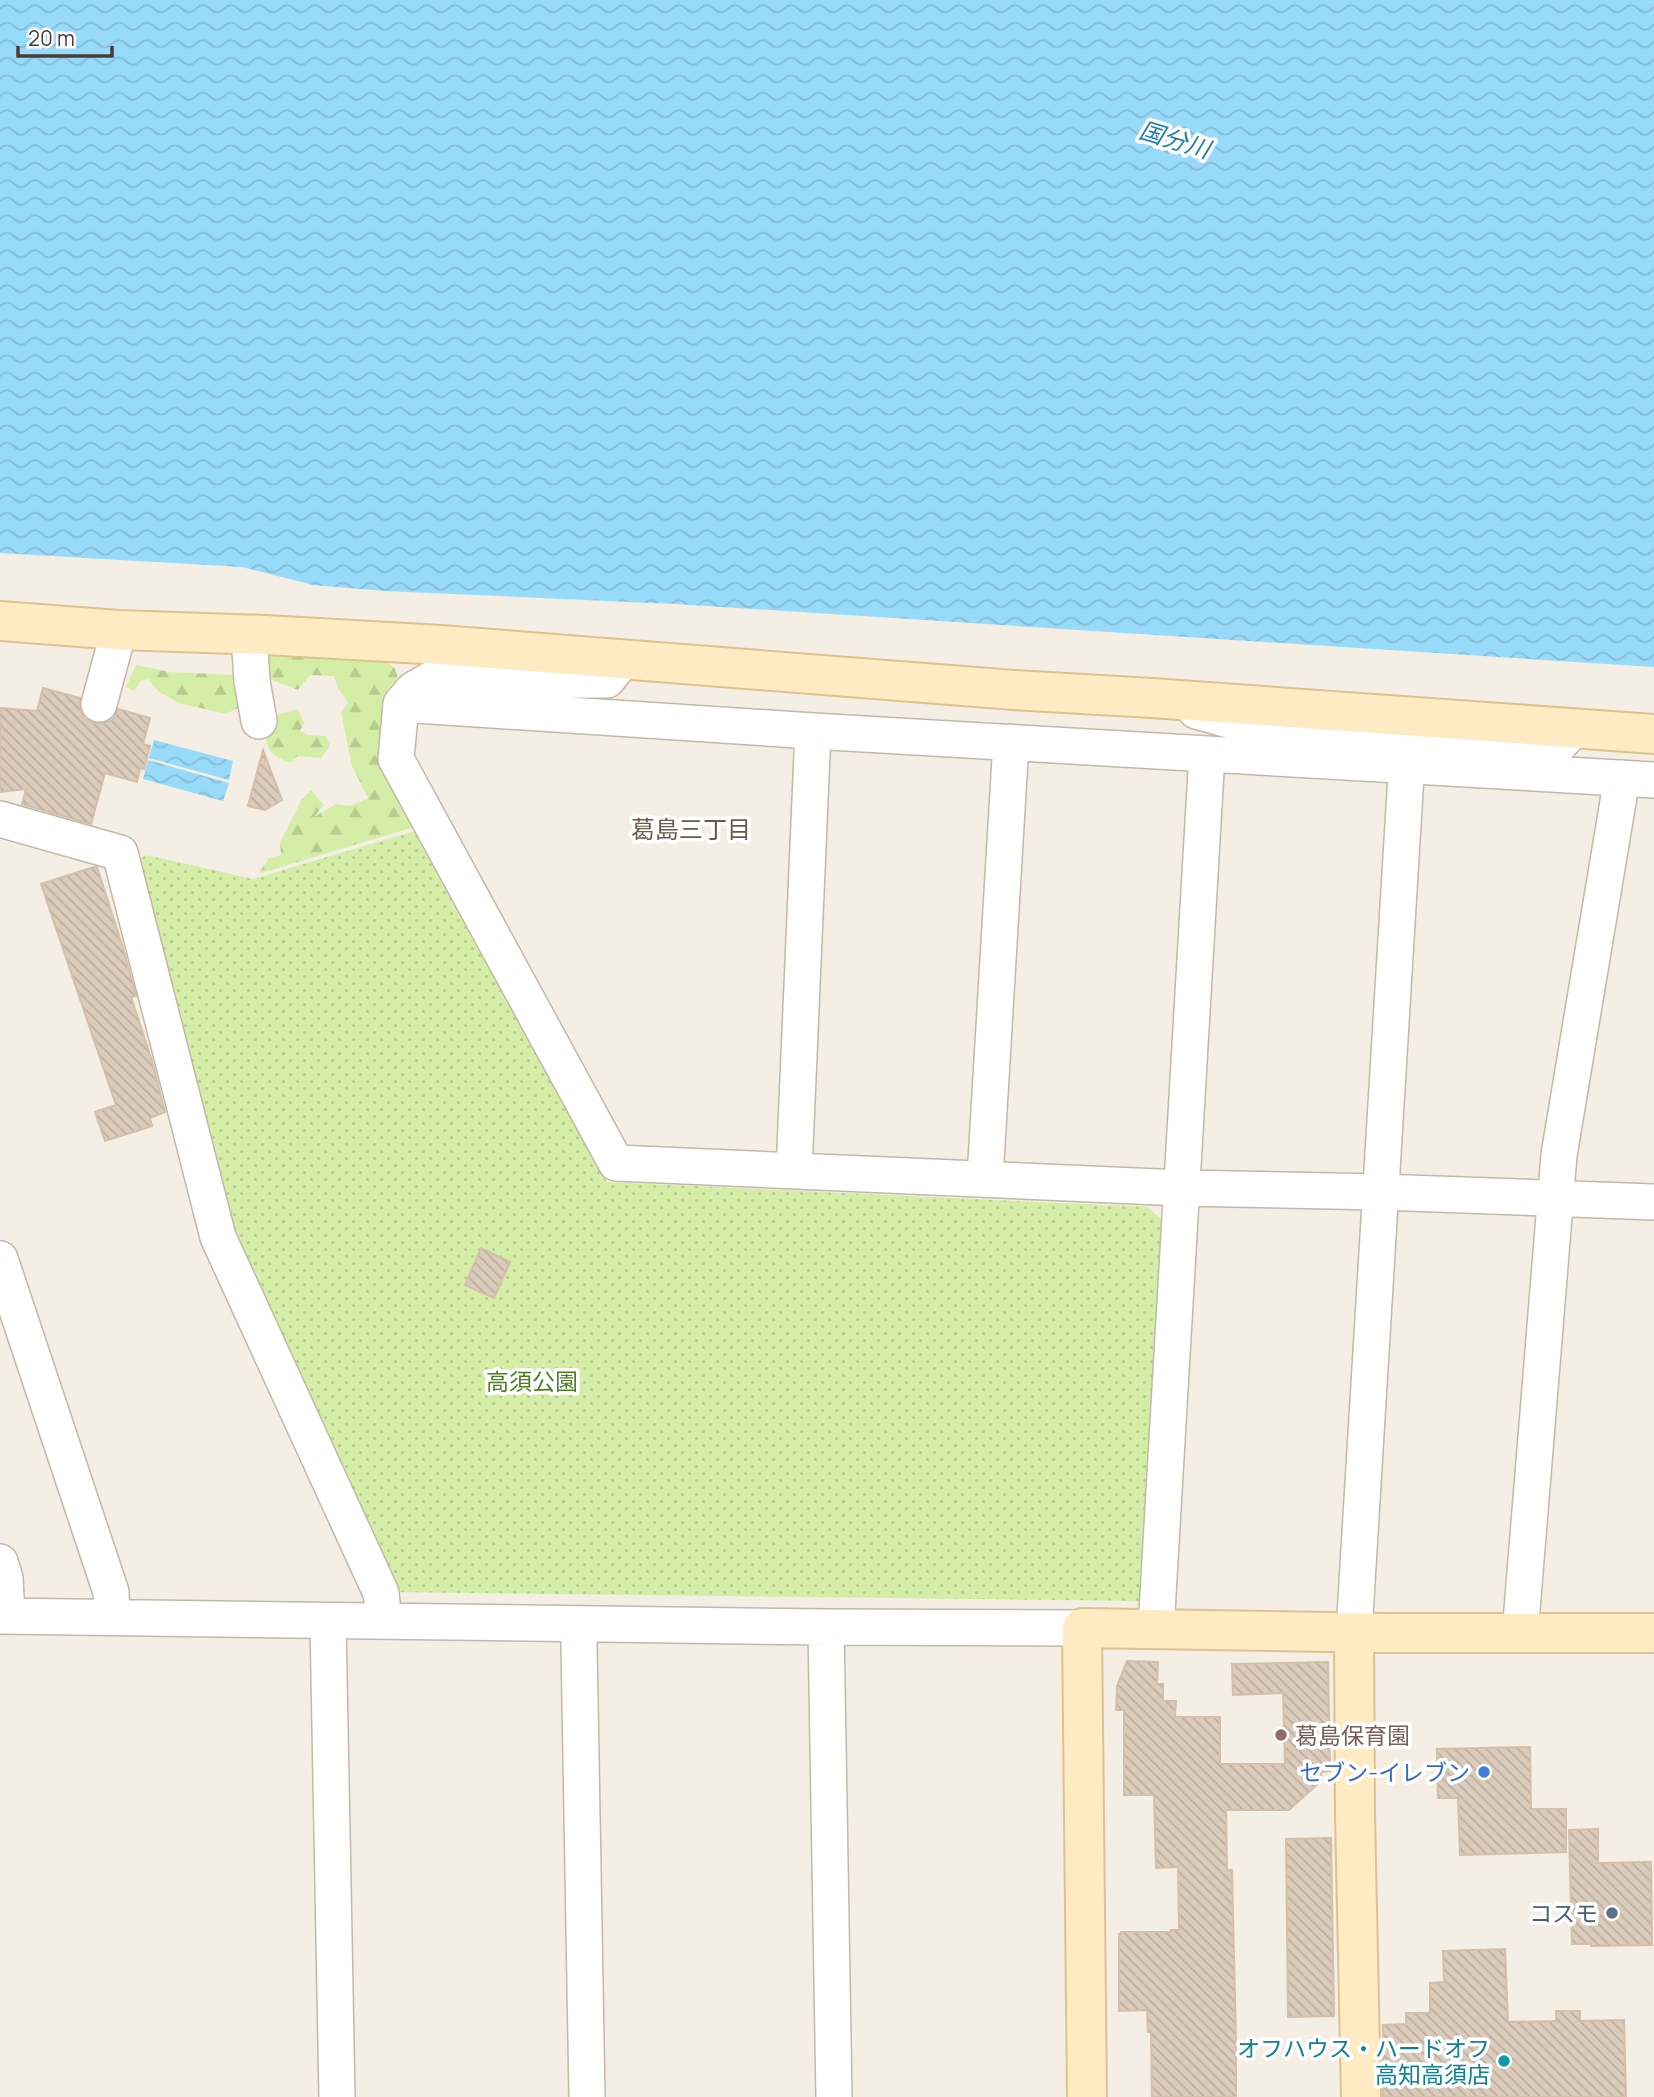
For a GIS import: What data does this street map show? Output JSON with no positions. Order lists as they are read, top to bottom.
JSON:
{
  "districts": ["葛島三丁目"],
  "water": ["国分川"],
  "parks": ["高須公園"],
  "places": [
    "葛島保育園",
    "セブン-イレブン",
    "コスモ",
    "オフハウス・ハードオフ 高知高須店"
  ],
  "scale_bar": "20 m"
}
